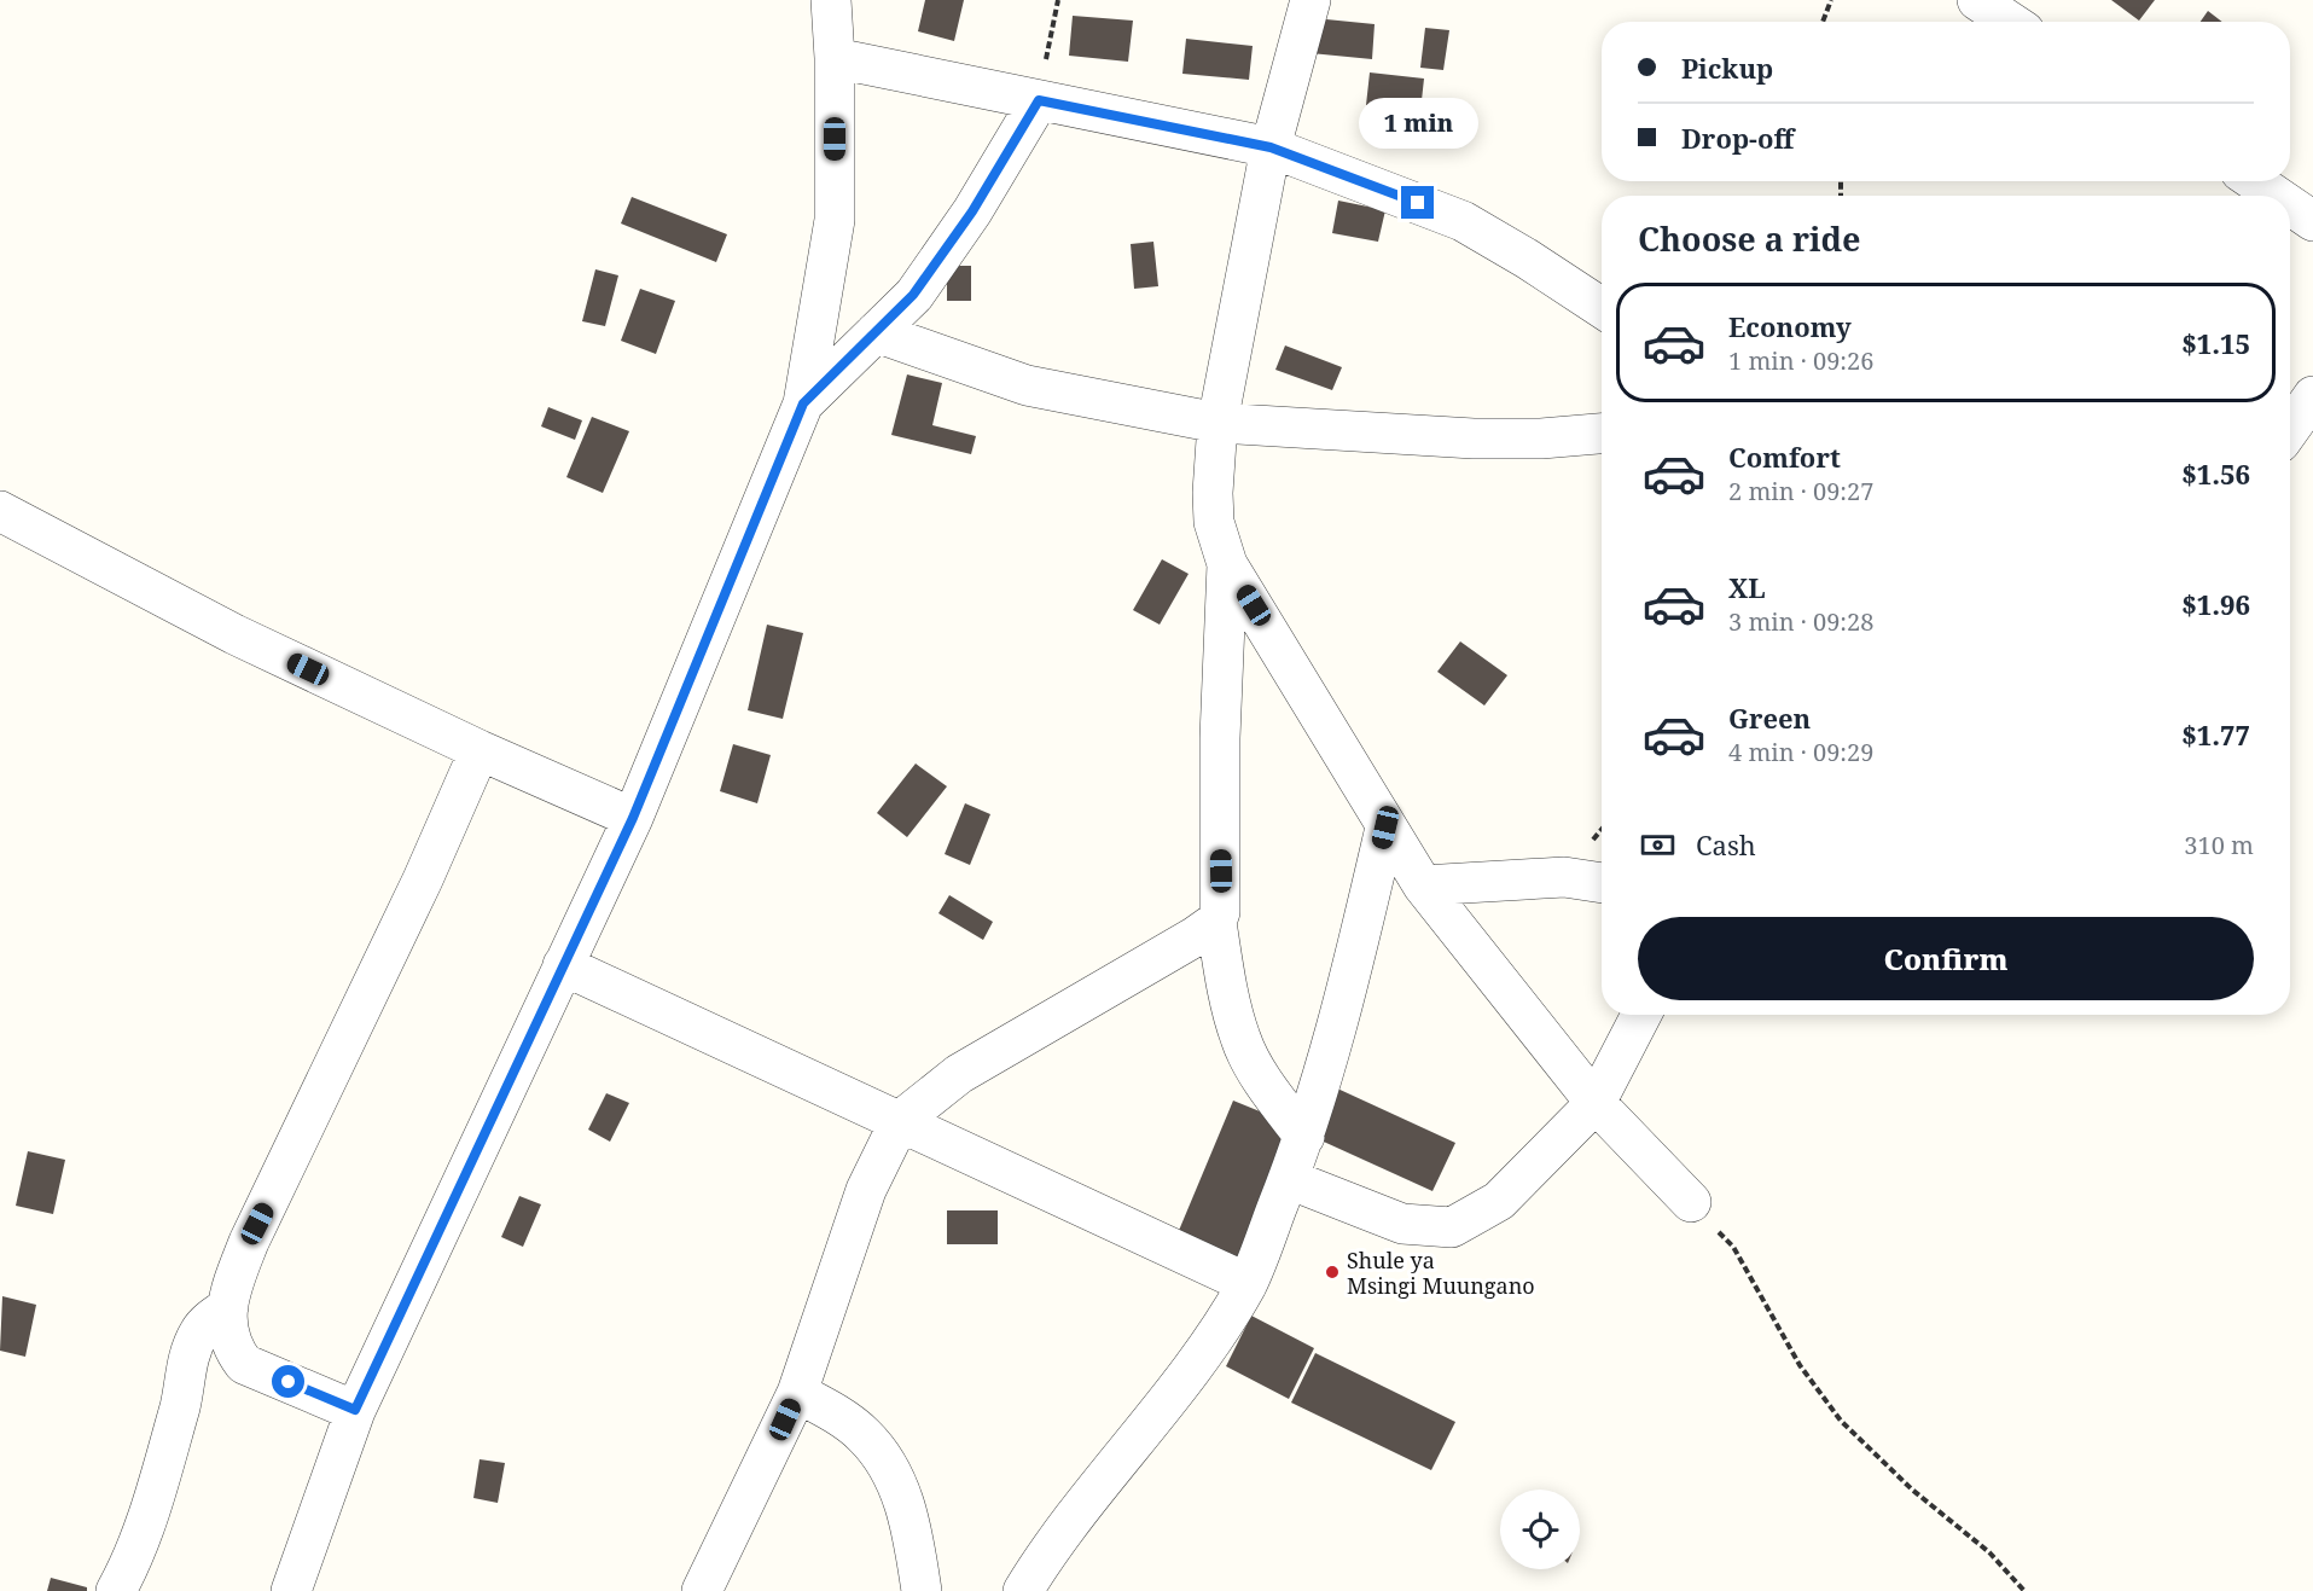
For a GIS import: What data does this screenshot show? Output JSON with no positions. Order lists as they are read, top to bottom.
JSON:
{
  "places": ["Shule ya Msingi Muungano"],
  "page": {
    "banner": ["Pickup", "Drop-off"],
    "bubble": "1 min",
    "heading": "Choose a ride",
    "list": [
      {
        "name": "Economy",
        "note": "1 min · 09:26",
        "value": "$1.15"
      },
      {
        "name": "Comfort",
        "note": "2 min · 09:27",
        "value": "$1.56"
      },
      {
        "name": "XL",
        "note": "3 min · 09:28",
        "value": "$1.96"
      },
      {
        "name": "Green",
        "note": "4 min · 09:29",
        "value": "$1.77"
      }
    ],
    "pay": ["Cash", "310 m"],
    "buttons": "Confirm"
  }
}
